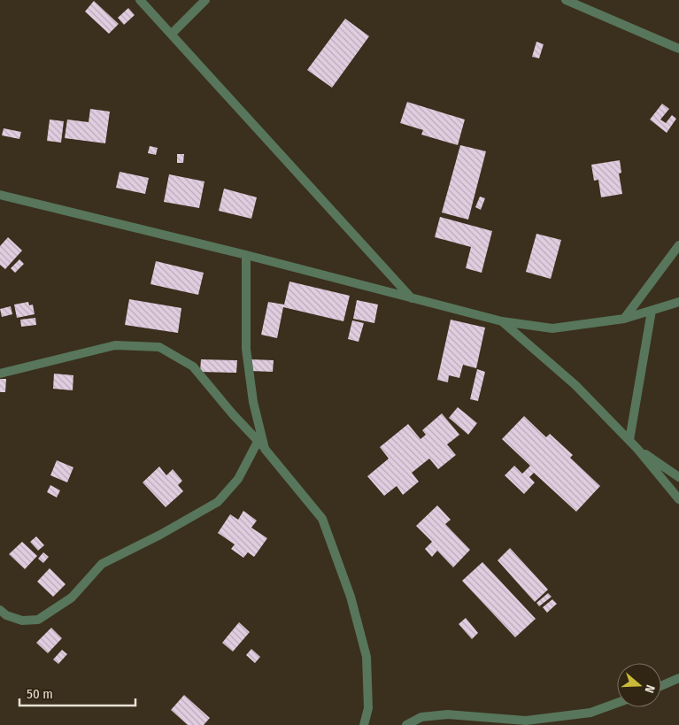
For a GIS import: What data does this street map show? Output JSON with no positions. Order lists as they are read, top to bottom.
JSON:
{
  "scale_bar": "50 m",
  "north": "right"
}
